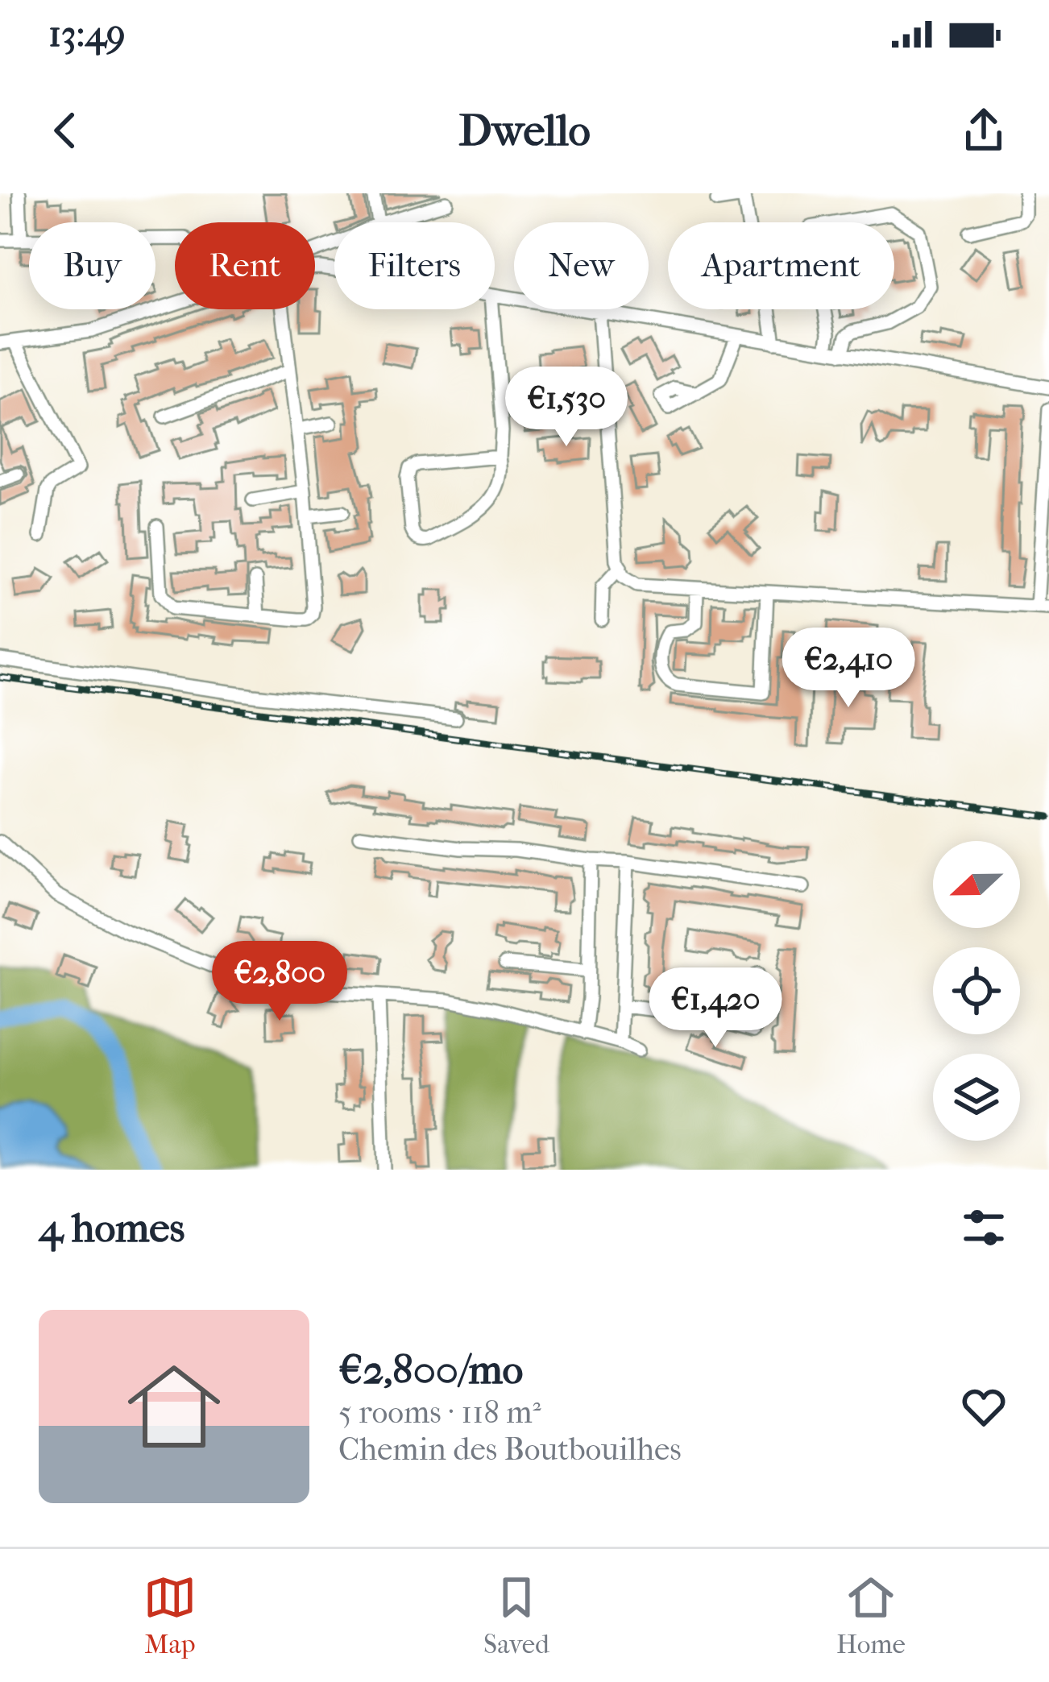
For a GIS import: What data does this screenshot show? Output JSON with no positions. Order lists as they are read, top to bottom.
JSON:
{
  "north": "left",
  "page": {
    "status": "13:49",
    "header": "Dwello",
    "chip": [
      "Buy",
      "Rent",
      "Filters",
      "New",
      "Apartment"
    ],
    "price": [
      "€1,530",
      "€2,410",
      "€2,800",
      "€1,420"
    ],
    "heading": "4 homes",
    "list": [
      {
        "name": "€2,800/mo",
        "note": "5 rooms · 118 m² · Chemin des Boutbouilhes"
      }
    ],
    "tabs": ["Map", "Saved", "Home"]
  }
}
